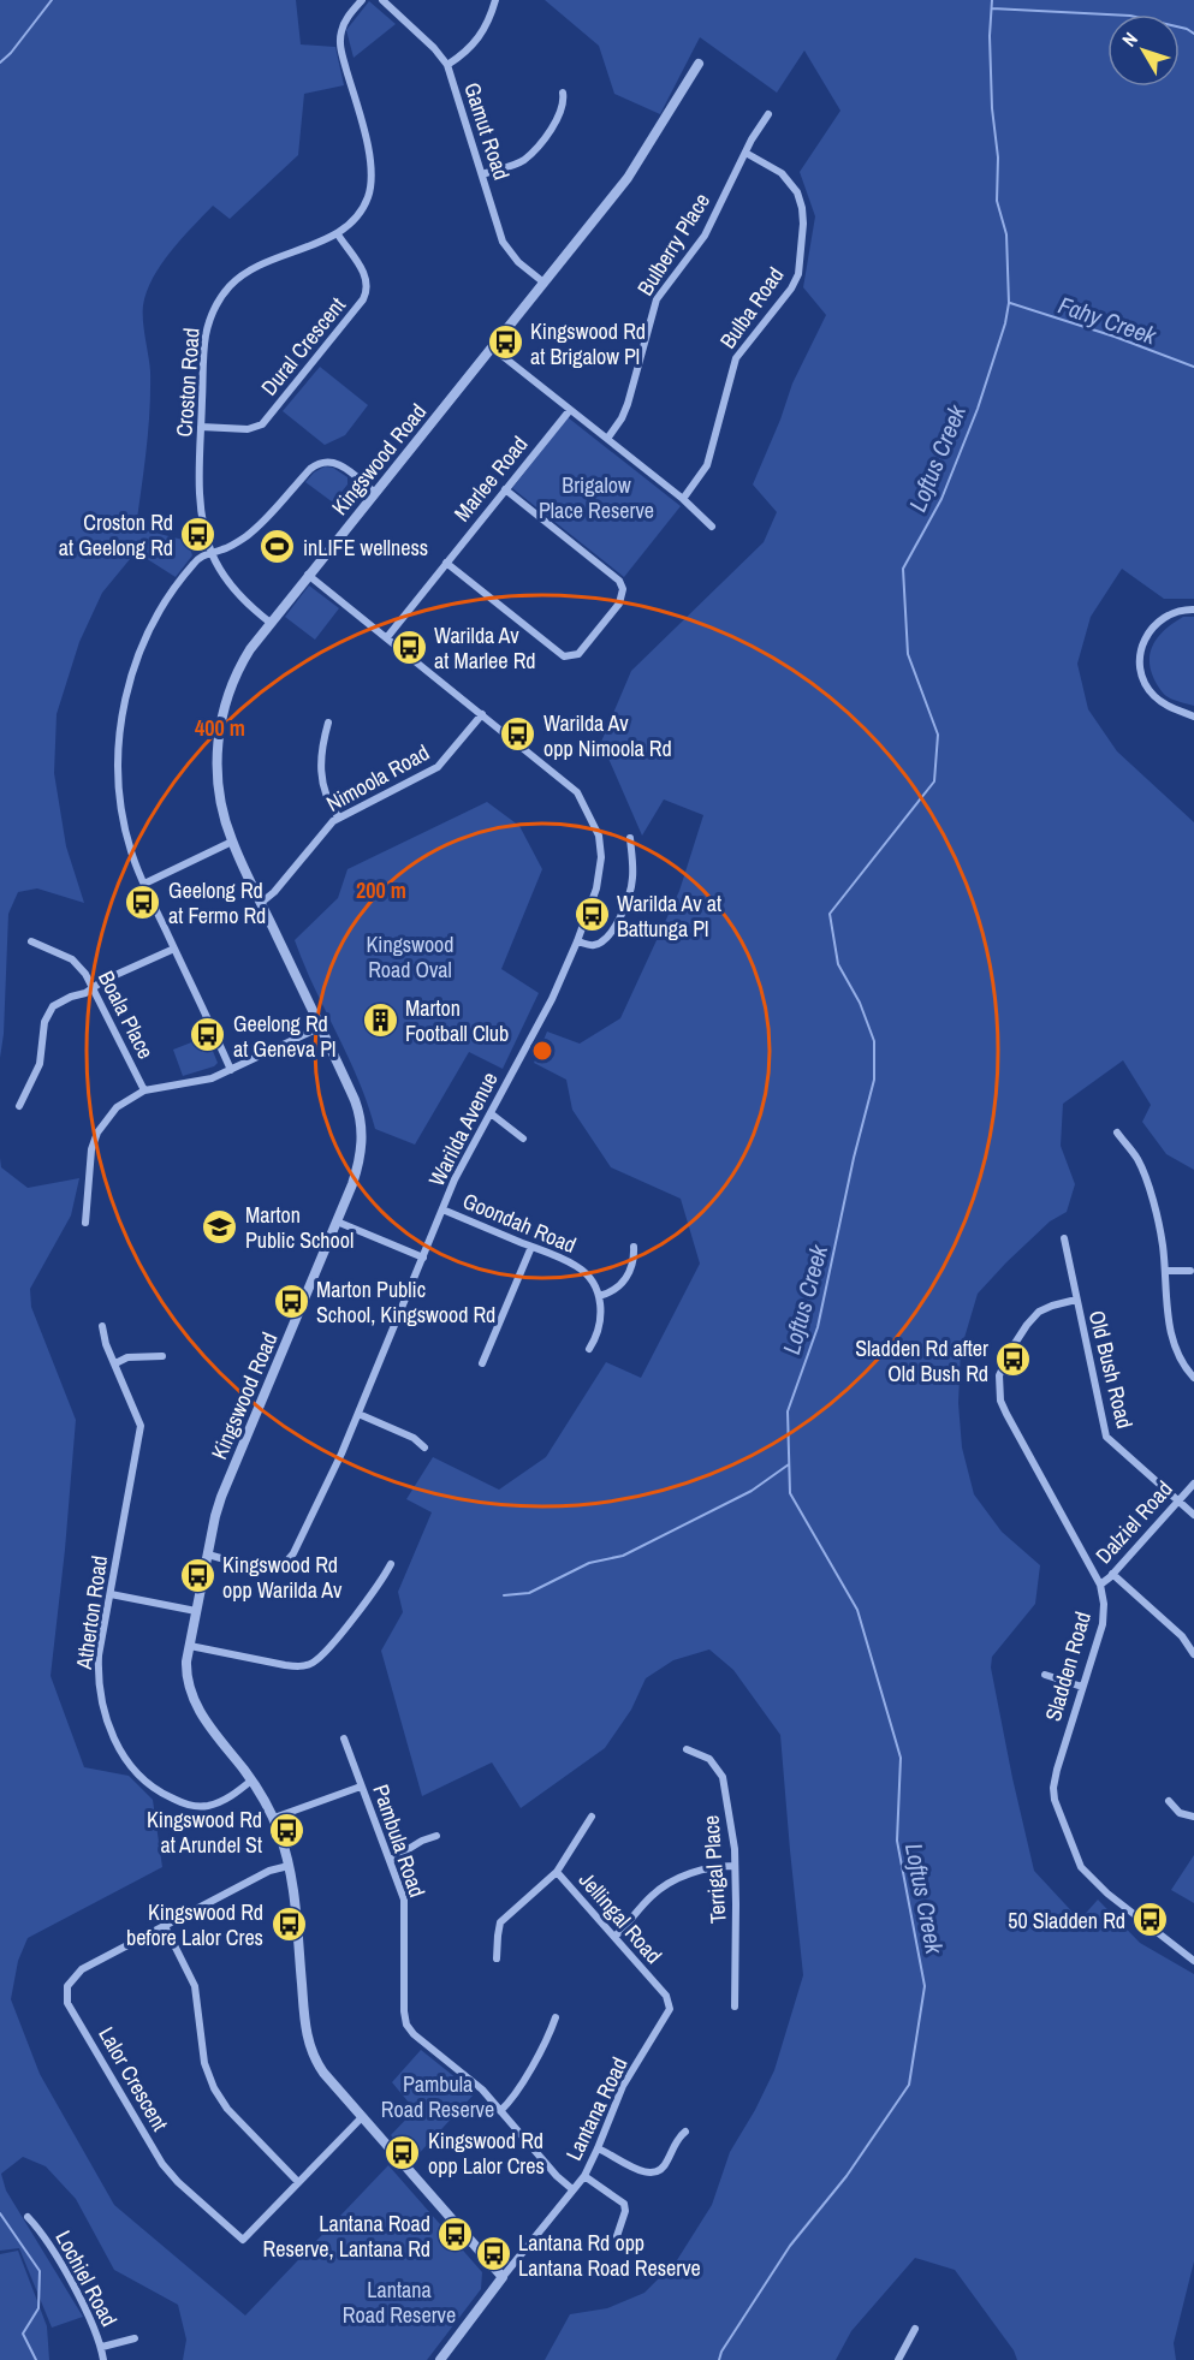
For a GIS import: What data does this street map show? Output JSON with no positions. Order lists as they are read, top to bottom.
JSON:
{
  "streets": {
    "street": [
      "Gamut Road",
      "Bulberry Place",
      "Bulba Road",
      "Dural Crescent",
      "Croston Road",
      "Kingswood Road",
      "Marlee Road",
      "Nimoola Road",
      "Boala Place",
      "Warilda Avenue",
      "Goondah Road",
      "Old Bush Road",
      "Dalziel Road",
      "Atherton Road",
      "Sladden Road",
      "Pambula Road",
      "Terrigal Place",
      "Jellingal Road",
      "Lalor Crescent",
      "Lantana Road",
      "Lochiel Road"
    ]
  },
  "crossings": [
    ["Gamut Road", "Kingswood Road"],
    ["Bulberry Place", "Bulba Road"],
    ["Dural Crescent", "Croston Road"],
    ["Croston Road", "Kingswood Road"],
    ["Kingswood Road", "Nimoola Road"],
    ["Kingswood Road", "Warilda Avenue"],
    ["Kingswood Road", "Atherton Road"],
    ["Kingswood Road", "Lalor Crescent"],
    ["Kingswood Road", "Lantana Road"],
    ["Marlee Road", "Warilda Avenue"],
    ["Nimoola Road", "Warilda Avenue"],
    ["Warilda Avenue", "Goondah Road"],
    ["Old Bush Road", "Dalziel Road"],
    ["Old Bush Road", "Sladden Road"],
    ["Dalziel Road", "Sladden Road"],
    ["Pambula Road", "Lantana Road"],
    ["Jellingal Road", "Lantana Road"]
  ],
  "water": ["Fahy Creek", "Loftus Creek"],
  "parks": [
    "Brigalow Place Reserve",
    "Kingswood Road Oval",
    "Pambula Road Reserve",
    "Lantana Road Reserve"
  ],
  "places": {
    "bus stop": [
      "Kingswood Rd at Brigalow Pl",
      "Croston Rd at Geelong Rd",
      "Warilda Av at Marlee Rd",
      "Warilda Av opp Nimoola Rd",
      "Geelong Rd at Fermo Rd",
      "Warilda Av at Battunga Pl",
      "Geelong Rd at Geneva Pl",
      "Marton Public School, Kingswood Rd",
      "Sladden Rd after Old Bush Rd",
      "Kingswood Rd opp Warilda Av",
      "Kingswood Rd at Arundel St",
      "50 Sladden Rd",
      "Kingswood Rd before Lalor Cres",
      "Kingswood Rd opp Lalor Cres",
      "Lantana Road Reserve, Lantana Rd",
      "Lantana Rd opp Lantana Road Reserve"
    ],
    "sports": ["inLIFE wellness"],
    "building": ["Marton Football Club"],
    "school or university": ["Marton Public School"]
  },
  "north": "top left",
  "rings": ["400 m", "200 m"]
}
